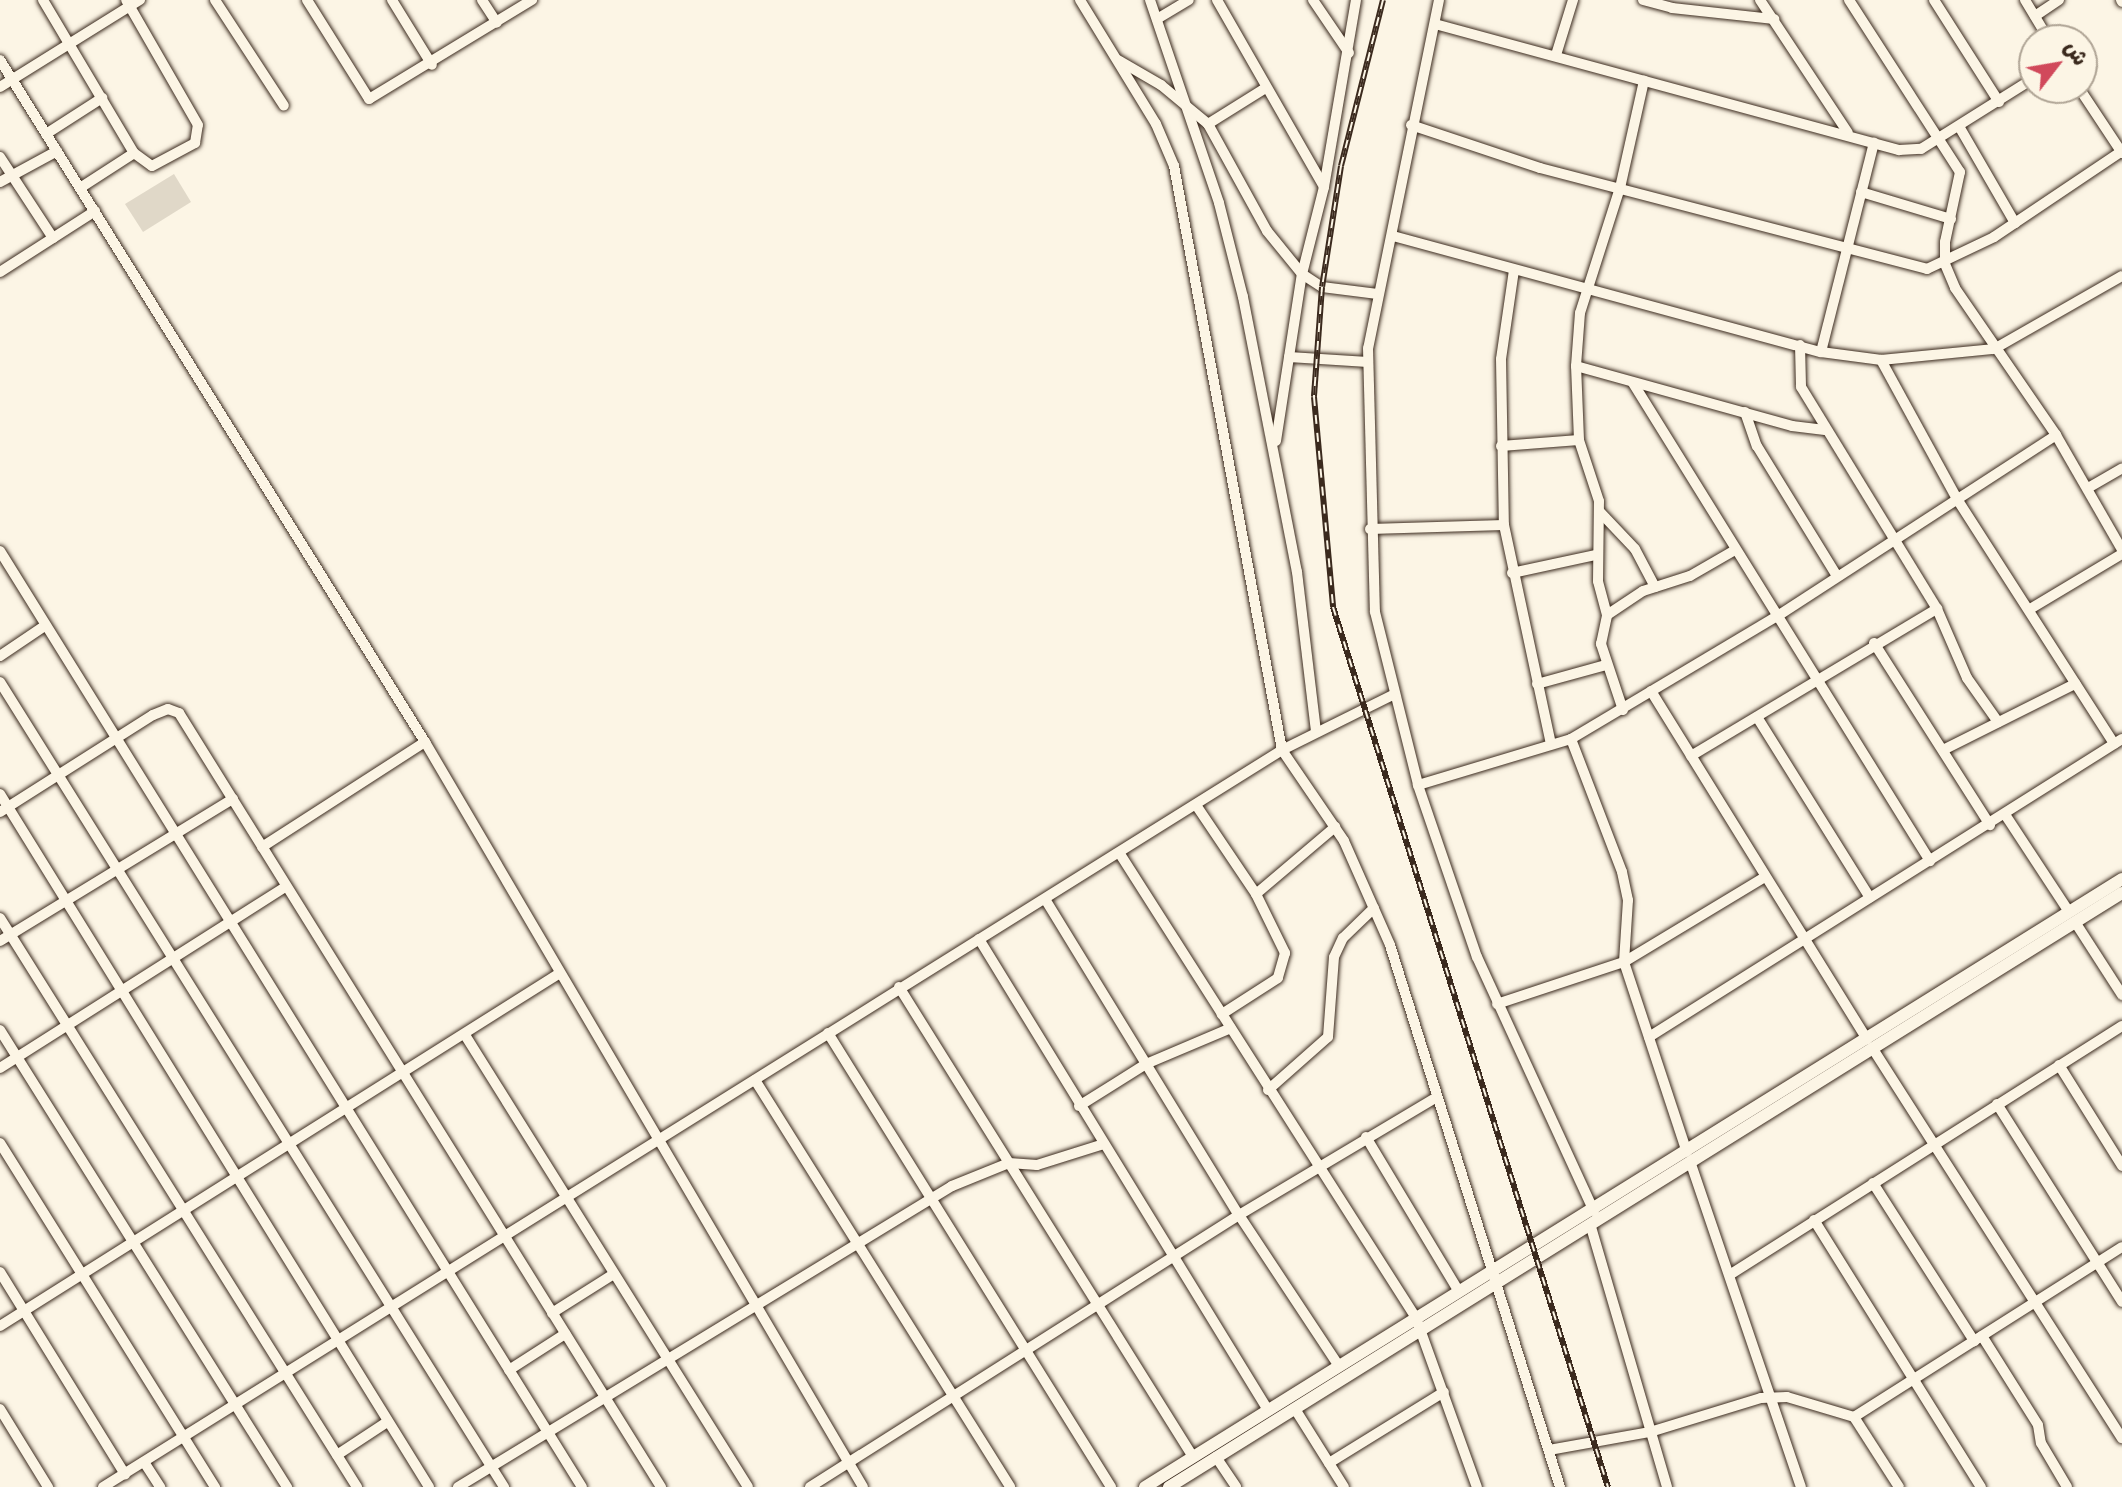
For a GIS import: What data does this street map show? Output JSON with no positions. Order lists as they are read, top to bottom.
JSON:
{
  "north": "top right"
}
